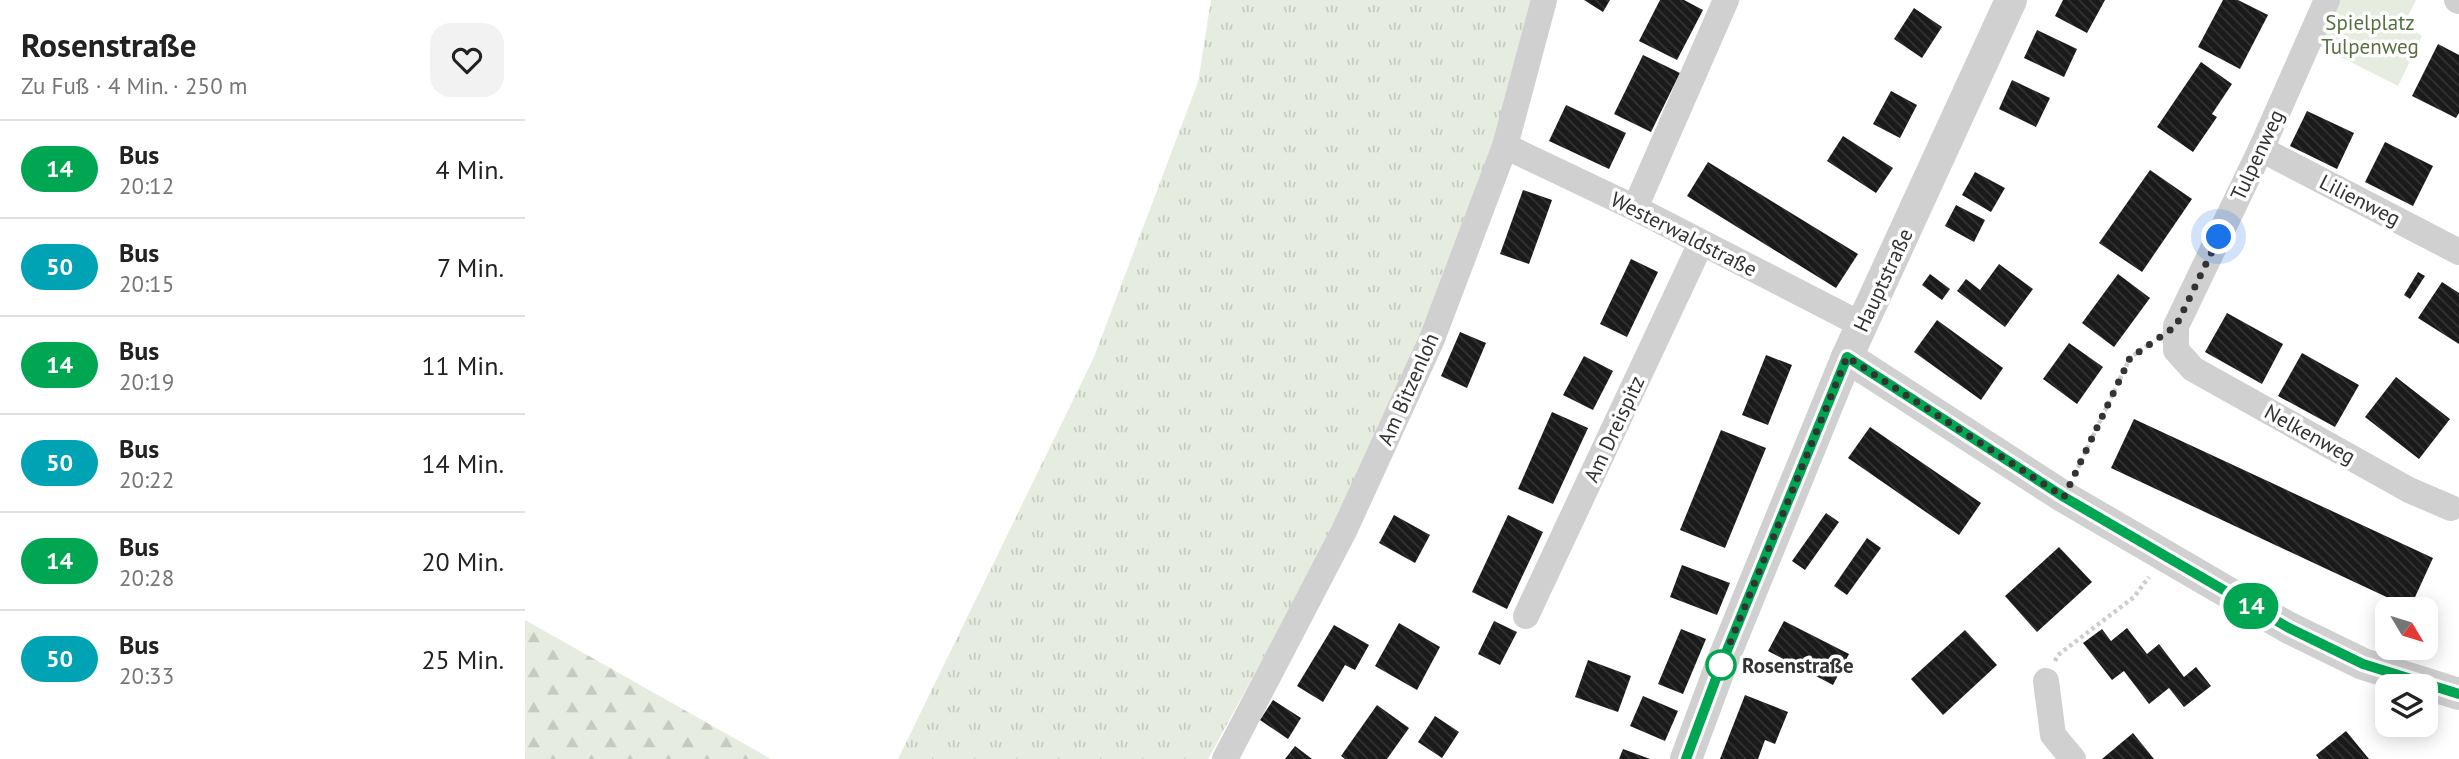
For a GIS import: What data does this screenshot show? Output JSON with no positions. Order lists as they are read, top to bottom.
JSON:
{
  "streets": {
    "street": [
      "Tulpenweg",
      "Lilienweg",
      "Westerwaldstraße",
      "Hauptstraße",
      "Am Bitzenloh",
      "Am Dreispitz",
      "Nelkenweg"
    ]
  },
  "crossings": [
    ["Tulpenweg", "Lilienweg"],
    ["Tulpenweg", "Nelkenweg"],
    ["Westerwaldstraße", "Hauptstraße"],
    ["Westerwaldstraße", "Am Bitzenloh"],
    ["Westerwaldstraße", "Am Dreispitz"]
  ],
  "parks": ["Spielplatz Tulpenweg"],
  "places": ["Rosenstraße"],
  "lines": ["bus line 14"],
  "north": "bottom right",
  "page": {
    "heading": ["Rosenstraße", "Zu Fuß · 4 Min. · 250 m"],
    "on_map": "14",
    "list": [
      {
        "mark": "14",
        "name": "Bus",
        "note": "20:12",
        "value": "4 Min."
      },
      {
        "mark": "50",
        "name": "Bus",
        "note": "20:15",
        "value": "7 Min."
      },
      {
        "mark": "14",
        "name": "Bus",
        "note": "20:19",
        "value": "11 Min."
      },
      {
        "mark": "50",
        "name": "Bus",
        "note": "20:22",
        "value": "14 Min."
      },
      {
        "mark": "14",
        "name": "Bus",
        "note": "20:28",
        "value": "20 Min."
      },
      {
        "mark": "50",
        "name": "Bus",
        "note": "20:33",
        "value": "25 Min."
      }
    ]
  }
}
